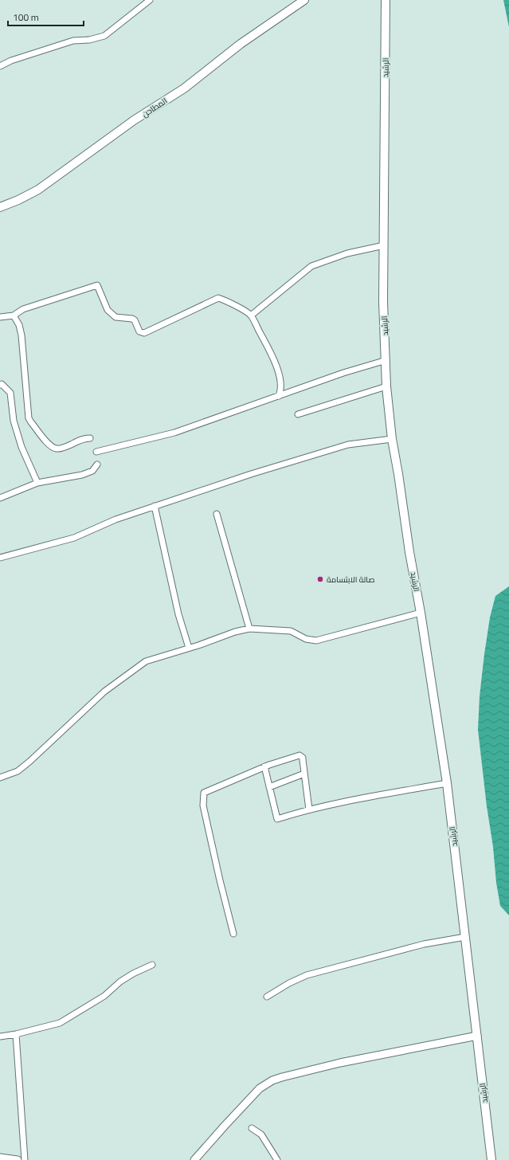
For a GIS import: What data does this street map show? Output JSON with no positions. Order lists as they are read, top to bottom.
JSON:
{
  "streets": {
    "main road": ["الرشيد", "المطاحن"]
  },
  "places": ["صالة الابتسامة"],
  "scale_bar": "100 m"
}
